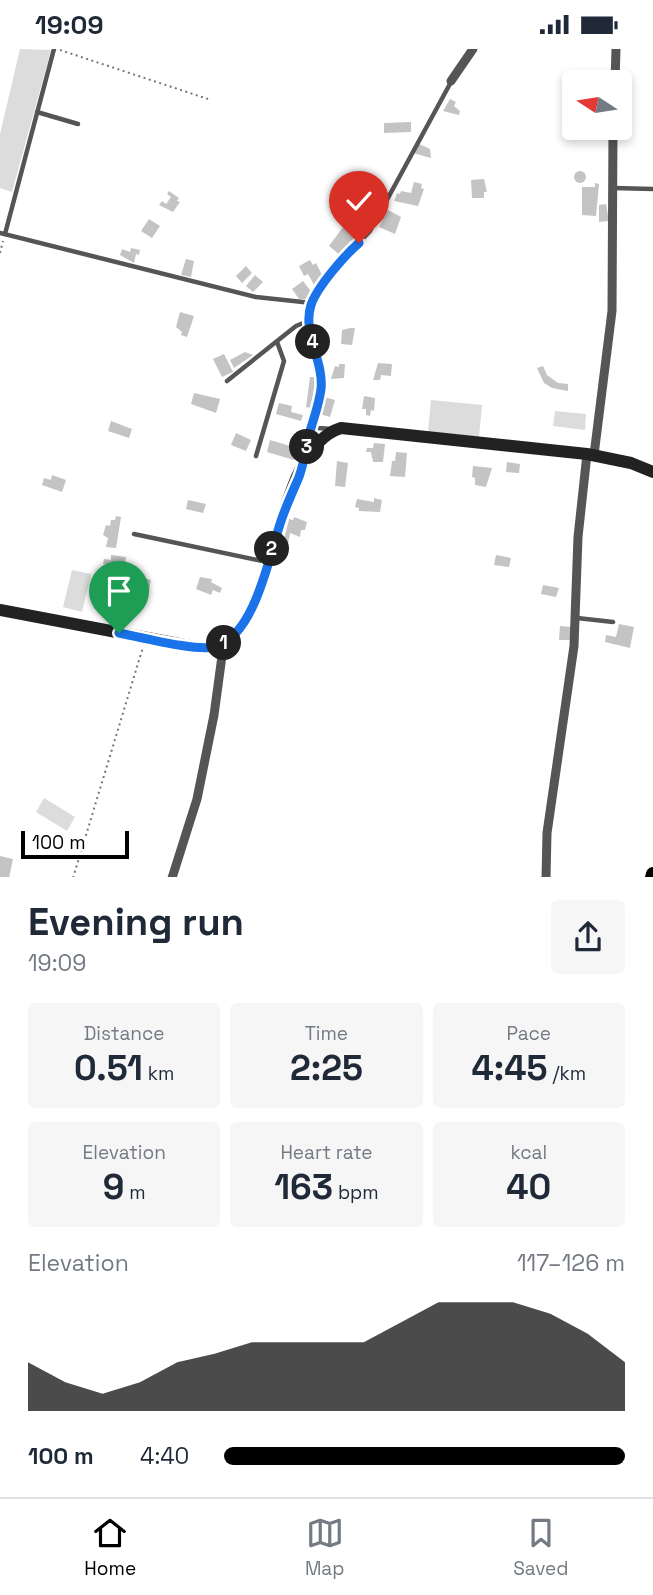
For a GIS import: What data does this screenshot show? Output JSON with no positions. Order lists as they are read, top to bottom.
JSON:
{
  "scale_bar": "100 m",
  "north": "left",
  "page": {
    "status": "19:09",
    "pins": [
      "4",
      "3",
      "2",
      "1"
    ],
    "scale": "100 m",
    "heading": ["Evening run", "19:09"],
    "stats": [
      ["Distance", "0.51 km"],
      ["Time", "2:25"],
      ["Pace", "4:45 /km"],
      ["Elevation", "9 m"],
      ["Heart rate", "163 bpm"],
      ["kcal", "40"]
    ],
    "chart": ["Elevation", "117–126 m"],
    "list": [
      {
        "name": "100 m",
        "note": "4:40"
      }
    ],
    "tabs": ["Home", "Map", "Saved"]
  }
}
